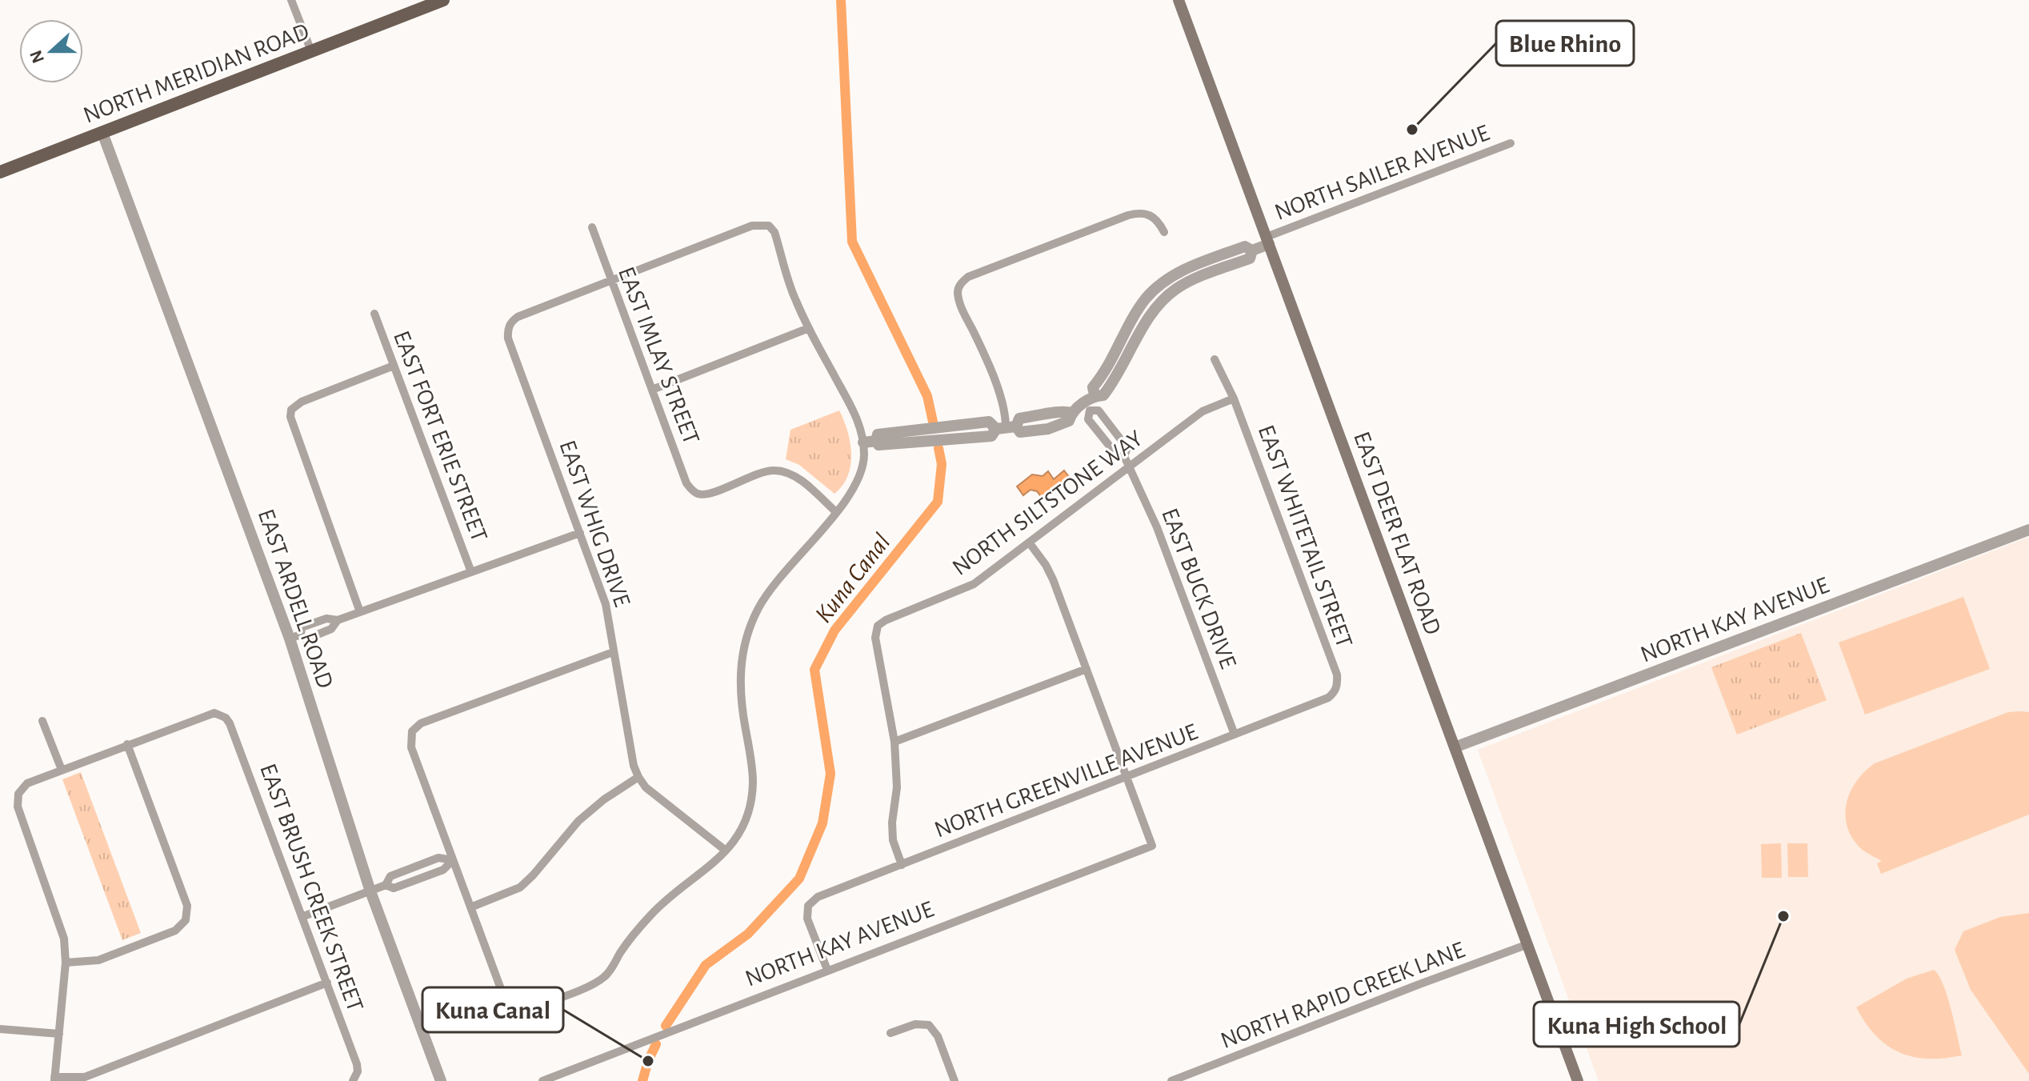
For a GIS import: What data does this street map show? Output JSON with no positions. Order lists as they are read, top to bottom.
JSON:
{
  "streets": {
    "main road": ["NORTH MERIDIAN ROAD", "EAST DEER FLAT ROAD"],
    "street": [
      "NORTH SAILER AVENUE",
      "EAST IMLAY STREET",
      "EAST FORT ERIE STREET",
      "NORTH SILTSTONE WAY",
      "EAST WHIG DRIVE",
      "EAST WHITETAIL STREET",
      "EAST BUCK DRIVE",
      "EAST ARDELL ROAD",
      "NORTH KAY AVENUE",
      "NORTH GREENVILLE AVENUE",
      "EAST BRUSH CREEK STREET",
      "NORTH RAPID CREEK LANE"
    ]
  },
  "crossings": [
    ["NORTH MERIDIAN ROAD", "EAST ARDELL ROAD"],
    ["NORTH SAILER AVENUE", "EAST DEER FLAT ROAD"],
    ["EAST IMLAY STREET", "EAST WHIG DRIVE"],
    ["NORTH SILTSTONE WAY", "EAST WHITETAIL STREET"],
    ["NORTH SILTSTONE WAY", "EAST BUCK DRIVE"],
    ["EAST DEER FLAT ROAD", "NORTH KAY AVENUE"],
    ["EAST DEER FLAT ROAD", "NORTH RAPID CREEK LANE"],
    ["EAST WHITETAIL STREET", "NORTH GREENVILLE AVENUE"],
    ["EAST BUCK DRIVE", "NORTH GREENVILLE AVENUE"],
    ["NORTH KAY AVENUE", "NORTH GREENVILLE AVENUE"]
  ],
  "water": ["Kuna Canal"],
  "places": ["Blue Rhino", "Kuna High School", "Kuna Canal"],
  "north": "left"
}
